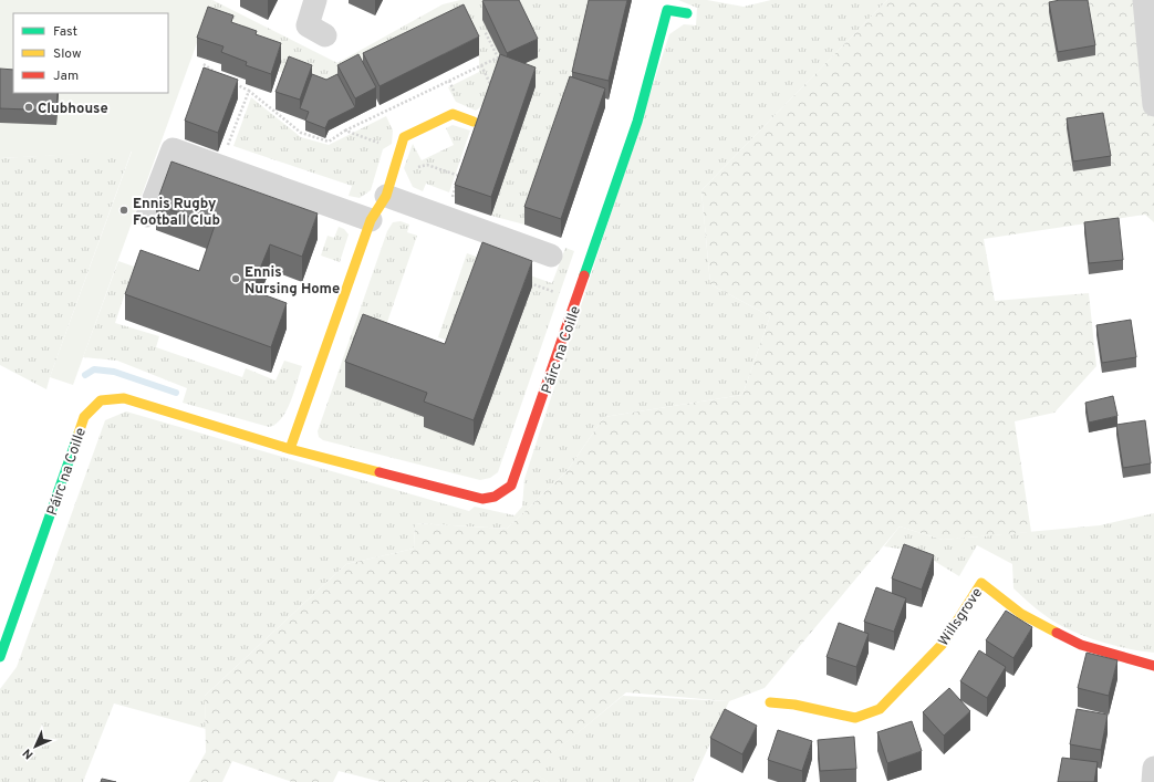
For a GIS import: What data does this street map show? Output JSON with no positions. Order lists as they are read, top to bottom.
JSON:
{
  "streets": {
    "street": ["Páirc na Coille", "Willsgrove"]
  },
  "places": ["Clubhouse", "Ennis Rugby Football Club", "Ennis Nursing Home"],
  "legend": ["Fast", "Slow", "Jam"],
  "north": "bottom left"
}
